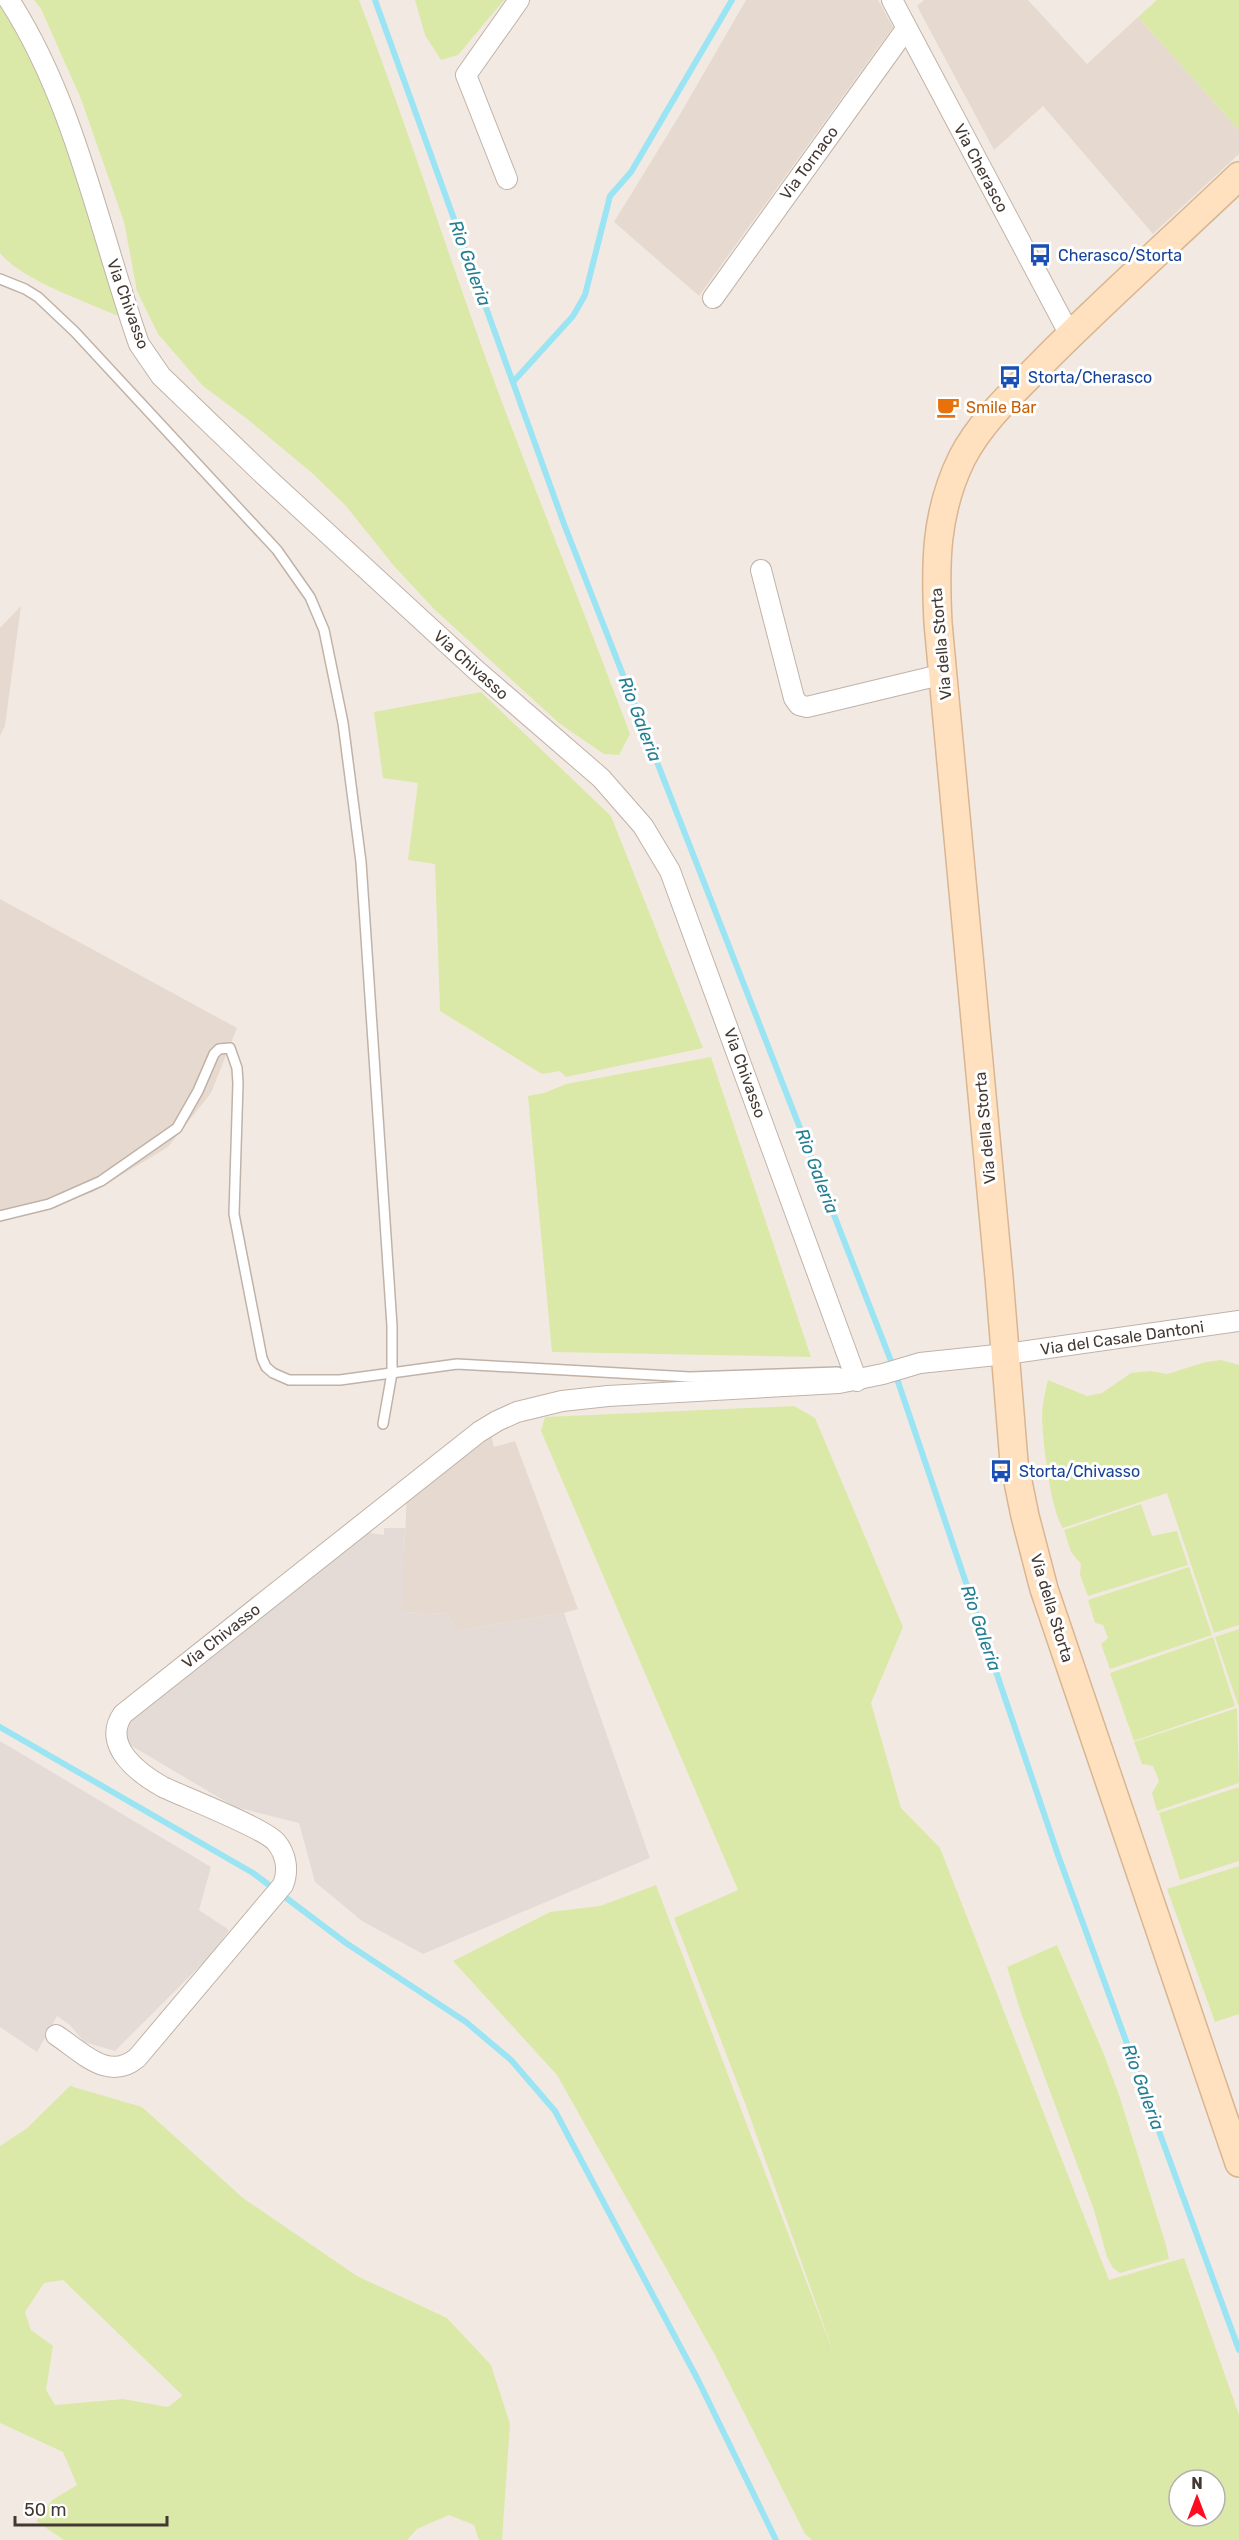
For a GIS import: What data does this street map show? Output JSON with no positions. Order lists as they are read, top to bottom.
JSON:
{
  "streets": {
    "main road": ["Via della Storta"],
    "street": [
      "Via Tornaco",
      "Via Cherasco",
      "Via Chivasso",
      "Via del Casale Dantoni"
    ]
  },
  "crossings": [
    ["Via Tornaco", "Via Cherasco"],
    ["Via Cherasco", "Via della Storta"],
    ["Via Chivasso", "Via della Storta"],
    ["Via Chivasso", "Via del Casale Dantoni"],
    ["Via della Storta", "Via del Casale Dantoni"]
  ],
  "water": ["Rio Galeria"],
  "places": {
    "bus stop": ["Cherasco/Storta", "Storta/Cherasco", "Storta/Chivasso"],
    "cafe": ["Smile Bar"]
  },
  "scale_bar": "50 m",
  "north": "top"
}
